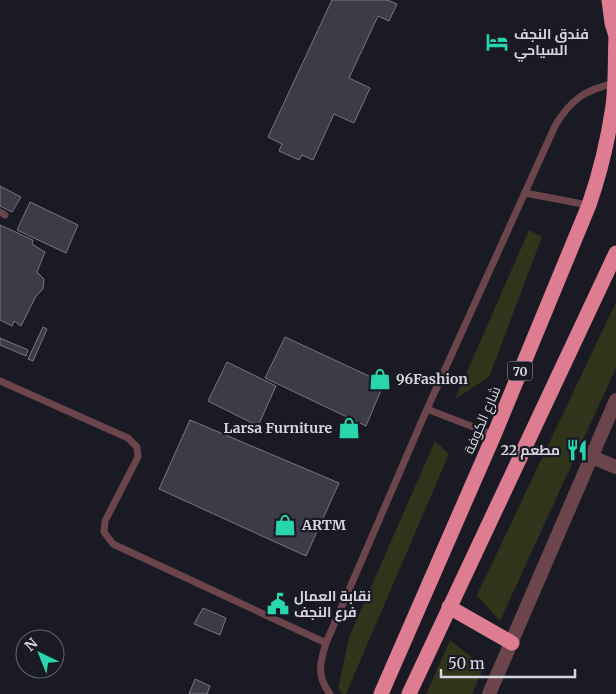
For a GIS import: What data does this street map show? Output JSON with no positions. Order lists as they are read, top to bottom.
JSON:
{
  "streets": {
    "highway": ["70", "شارع الكوفة"]
  },
  "crossings": [
    ["70", "شارع الكوفة"]
  ],
  "places": {
    "hotel": ["فندق النجف السياحي"],
    "shop": ["96Fashion", "Larsa Furniture", "ARTM"],
    "restaurant": ["مطعم 22"],
    "public building": ["نقابة العمال فرع النجف"]
  },
  "scale_bar": "50 m",
  "north": "top left"
}
